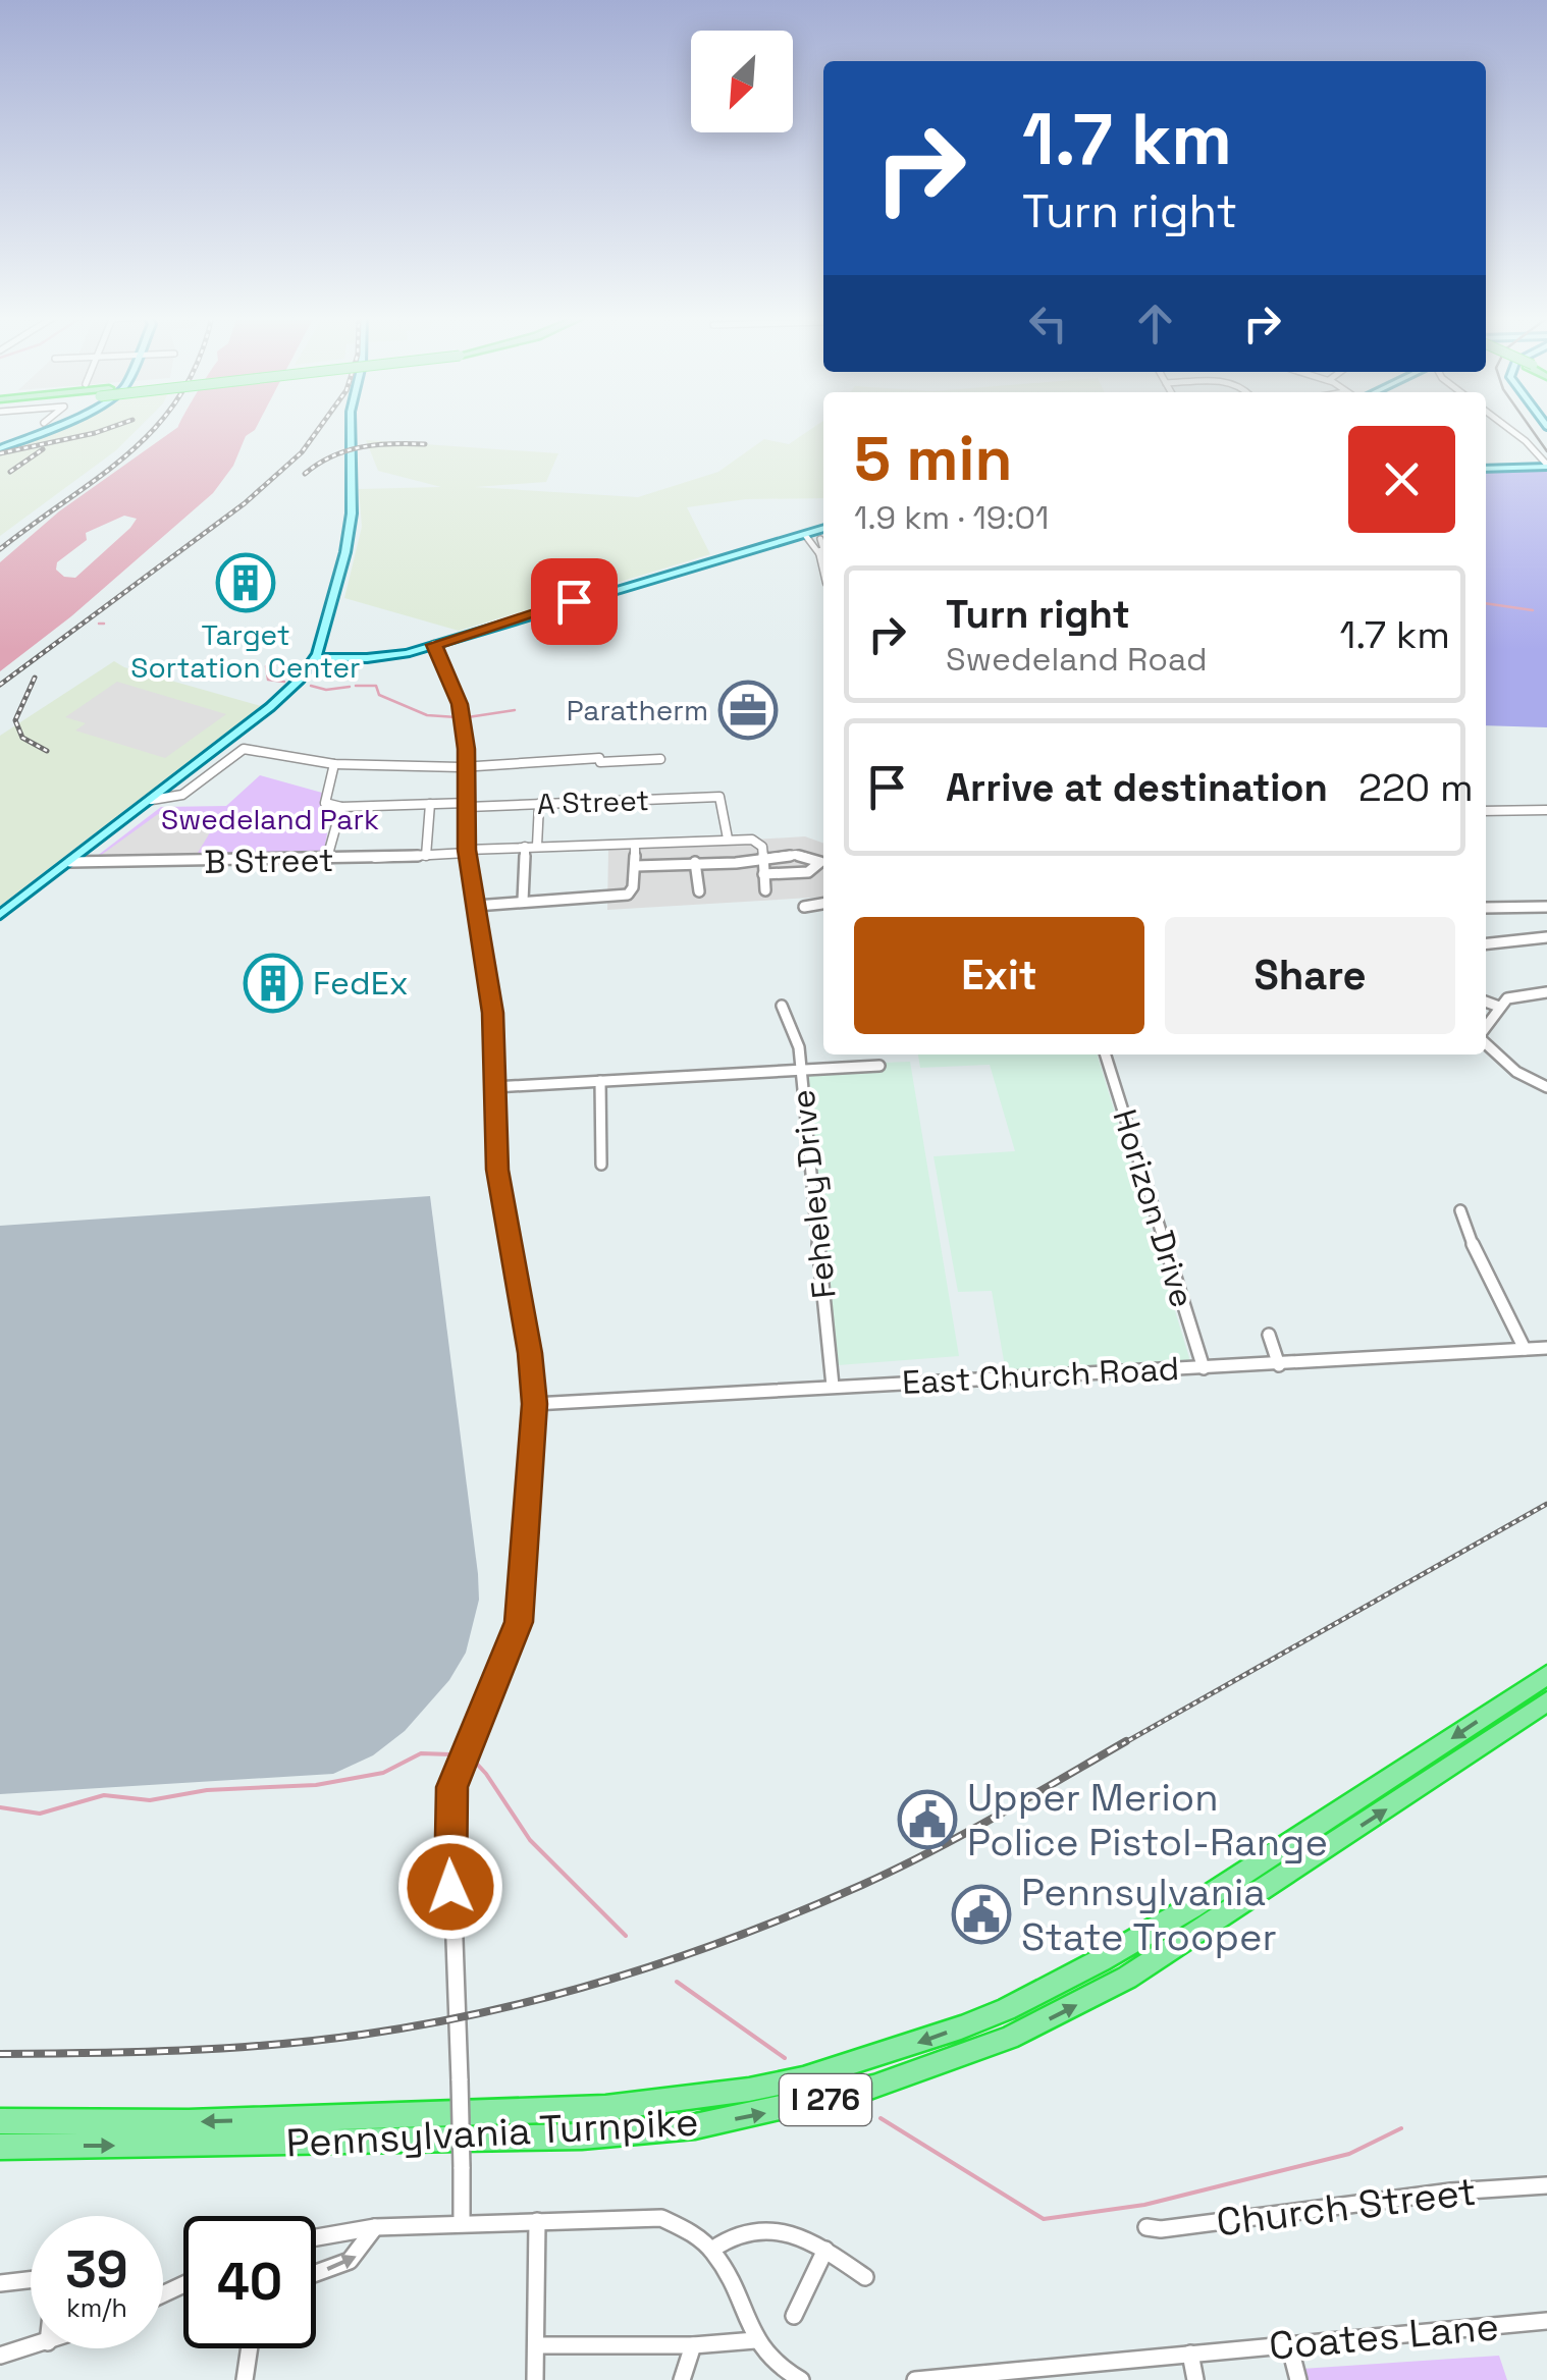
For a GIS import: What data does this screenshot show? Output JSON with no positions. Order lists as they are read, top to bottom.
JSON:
{
  "streets": {
    "highway": ["I 276", "Pennsylvania Turnpike"],
    "street": [
      "A Street",
      "B Street",
      "Feheley Drive",
      "Horizon Drive",
      "East Church Road",
      "Church Street",
      "Coates Lane"
    ]
  },
  "crossings": [
    ["A Street", "B Street"],
    ["Feheley Drive", "East Church Road"],
    ["Horizon Drive", "East Church Road"]
  ],
  "parks": ["Swedeland Park"],
  "places": {
    "building": ["Target Sortation Center", "FedEx"],
    "office": ["Paratherm"],
    "public building": ["Upper Merion Police Pistol-Range", "Pennsylvania State Trooper"]
  },
  "north": "bottom left",
  "page": {
    "turn": ["1.7 km", "Turn right"],
    "heading": ["5 min", "1.9 km · 19:01"],
    "list": [
      {
        "name": "Turn right",
        "note": "Swedeland Road",
        "value": "1.7 km"
      },
      {
        "name": "Arrive at destination",
        "value": "220 m"
      }
    ],
    "buttons": ["Exit", "Share"],
    "speed": "39 km/h",
    "limit": "40"
  }
}
